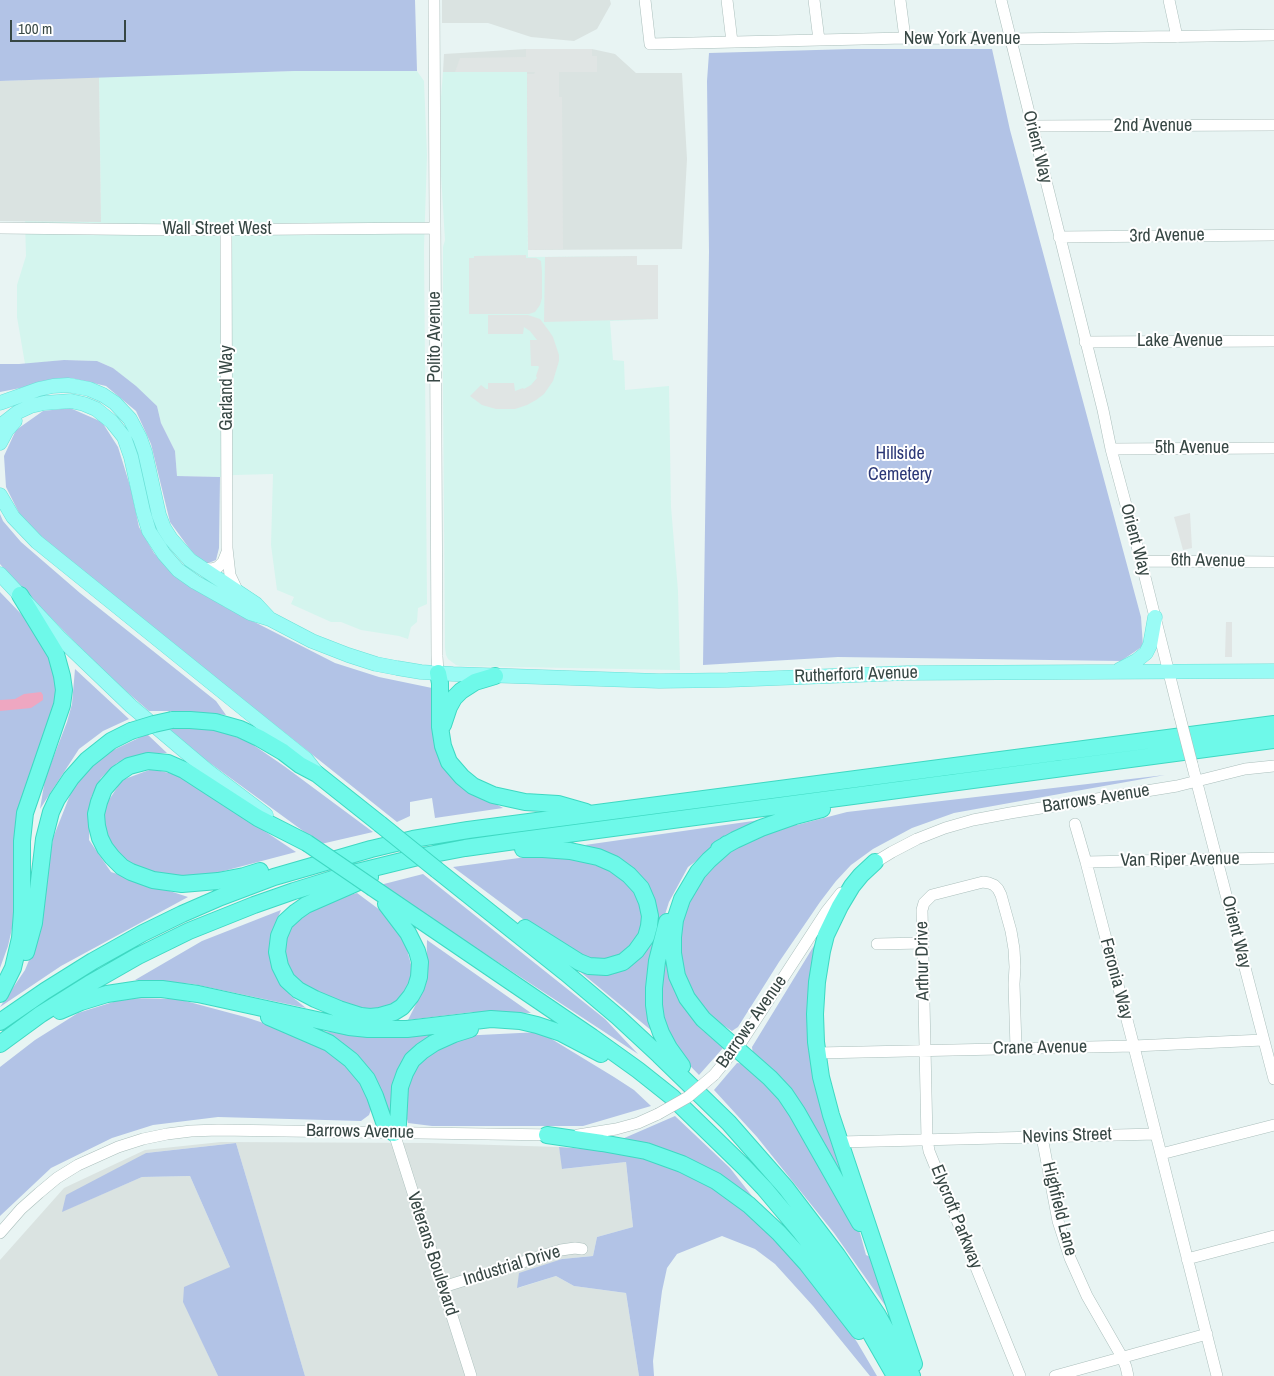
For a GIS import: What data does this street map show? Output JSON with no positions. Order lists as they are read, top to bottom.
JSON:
{
  "streets": {
    "main road": ["Rutherford Avenue"],
    "street": [
      "New York Avenue",
      "2nd Avenue",
      "Orient Way",
      "Wall Street West",
      "3rd Avenue",
      "Polito Avenue",
      "Lake Avenue",
      "Garland Way",
      "5th Avenue",
      "6th Avenue",
      "Barrows Avenue",
      "Van Riper Avenue",
      "Arthur Drive",
      "Feronia Way",
      "Crane Avenue",
      "Nevins Street",
      "Highfield Lane",
      "Elycroft Parkway",
      "Veterans Boulevard",
      "Industrial Drive"
    ]
  },
  "crossings": [
    ["New York Avenue", "Orient Way"],
    ["2nd Avenue", "Orient Way"],
    ["Orient Way", "3rd Avenue"],
    ["Orient Way", "Lake Avenue"],
    ["Orient Way", "5th Avenue"],
    ["Orient Way", "6th Avenue"],
    ["Orient Way", "Rutherford Avenue"],
    ["Orient Way", "Barrows Avenue"],
    ["Orient Way", "Van Riper Avenue"],
    ["Orient Way", "Crane Avenue"],
    ["Wall Street West", "Polito Avenue"],
    ["Wall Street West", "Garland Way"],
    ["Polito Avenue", "Rutherford Avenue"],
    ["Barrows Avenue", "Veterans Boulevard"],
    ["Van Riper Avenue", "Feronia Way"],
    ["Arthur Drive", "Crane Avenue"],
    ["Arthur Drive", "Elycroft Parkway"],
    ["Feronia Way", "Crane Avenue"],
    ["Feronia Way", "Nevins Street"],
    ["Crane Avenue", "Elycroft Parkway"],
    ["Nevins Street", "Highfield Lane"],
    ["Nevins Street", "Elycroft Parkway"],
    ["Veterans Boulevard", "Industrial Drive"]
  ],
  "parks": ["Hillside Cemetery"],
  "scale_bar": "100 m"
}
